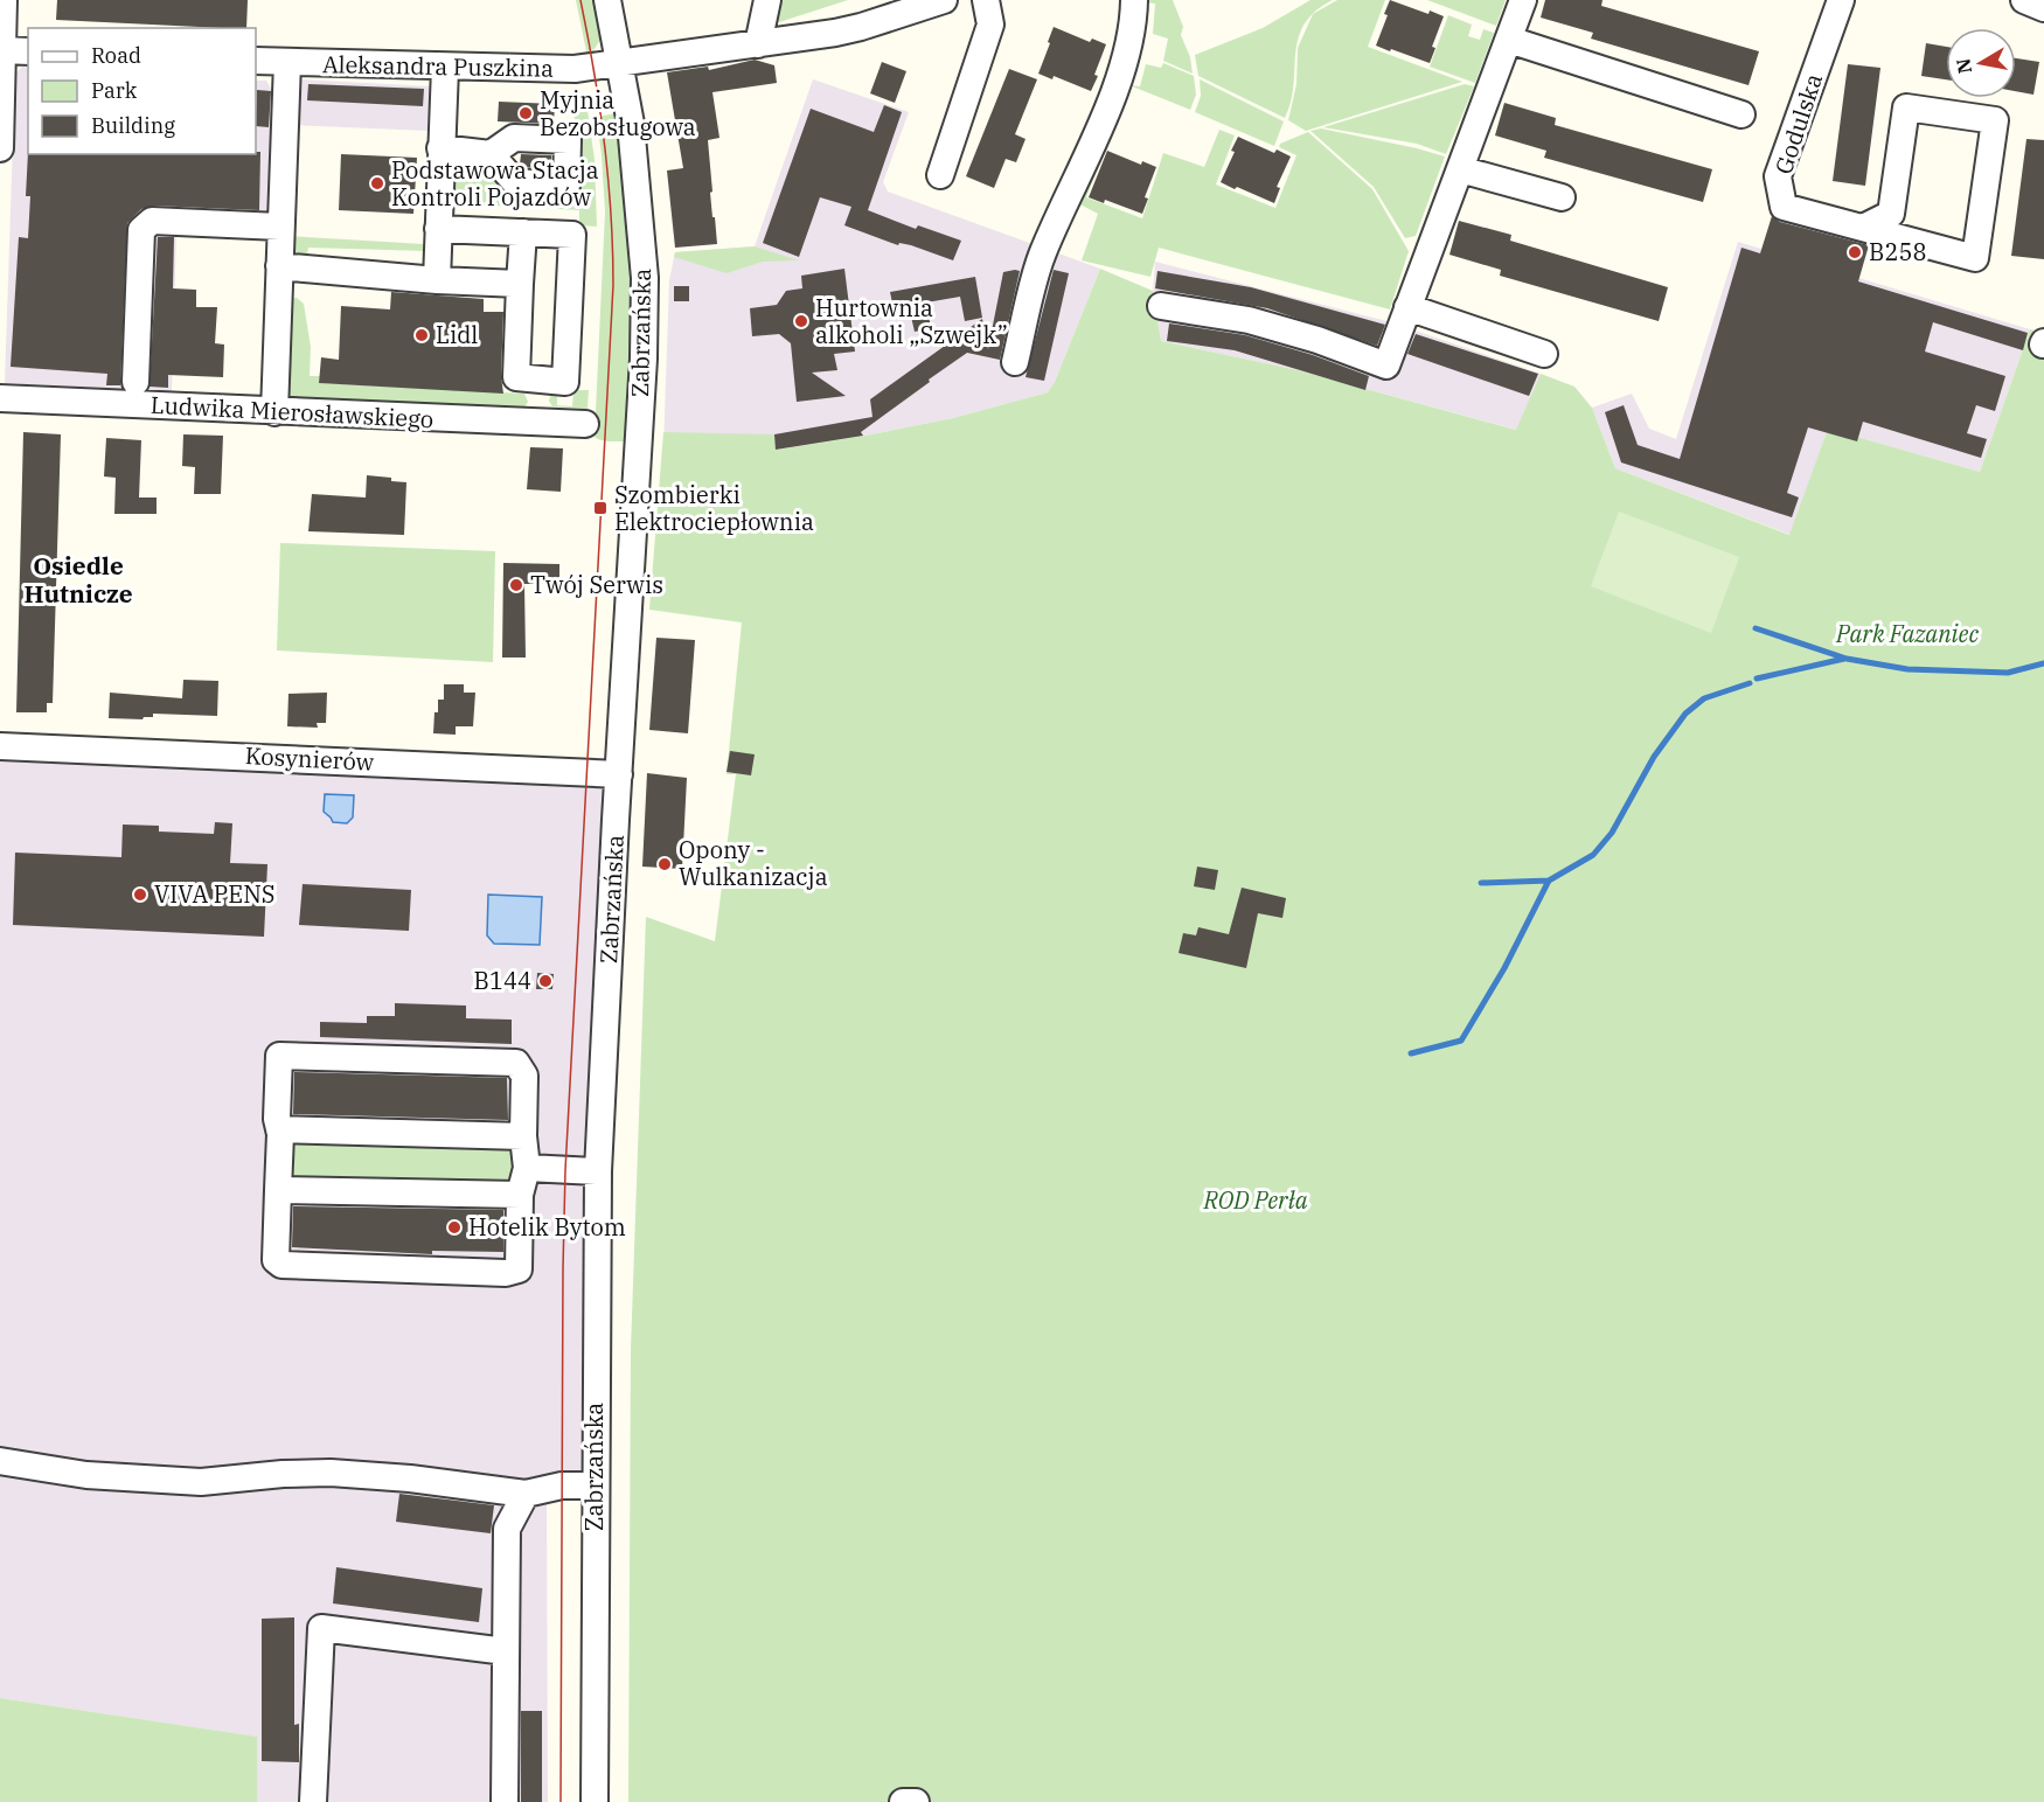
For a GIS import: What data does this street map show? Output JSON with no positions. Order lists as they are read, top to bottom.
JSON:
{
  "streets": {
    "street": [
      "Aleksandra Puszkina",
      "Godulska",
      "Zabrzańska",
      "Ludwika Mierosławskiego",
      "Kosynierów"
    ]
  },
  "crossings": [
    ["Aleksandra Puszkina", "Zabrzańska"],
    ["Zabrzańska", "Kosynierów"]
  ],
  "districts": ["Osiedle Hutnicze"],
  "parks": ["Park Fazaniec", "ROD Perła"],
  "places": {
    "other": [
      "Myjnia Bezobsługowa",
      "Podstawowa Stacja Kontroli Pojazdów",
      "B258",
      "Hurtownia alkoholi „Szwejk”",
      "Lidl",
      "Twój Serwis",
      "Opony - Wulkanizacja",
      "VIVA PENS",
      "B144",
      "Hotelik Bytom"
    ],
    "transit": ["Szombierki Elektrociepłownia"]
  },
  "legend": ["Road", "Park", "Building"],
  "north": "left"
}
